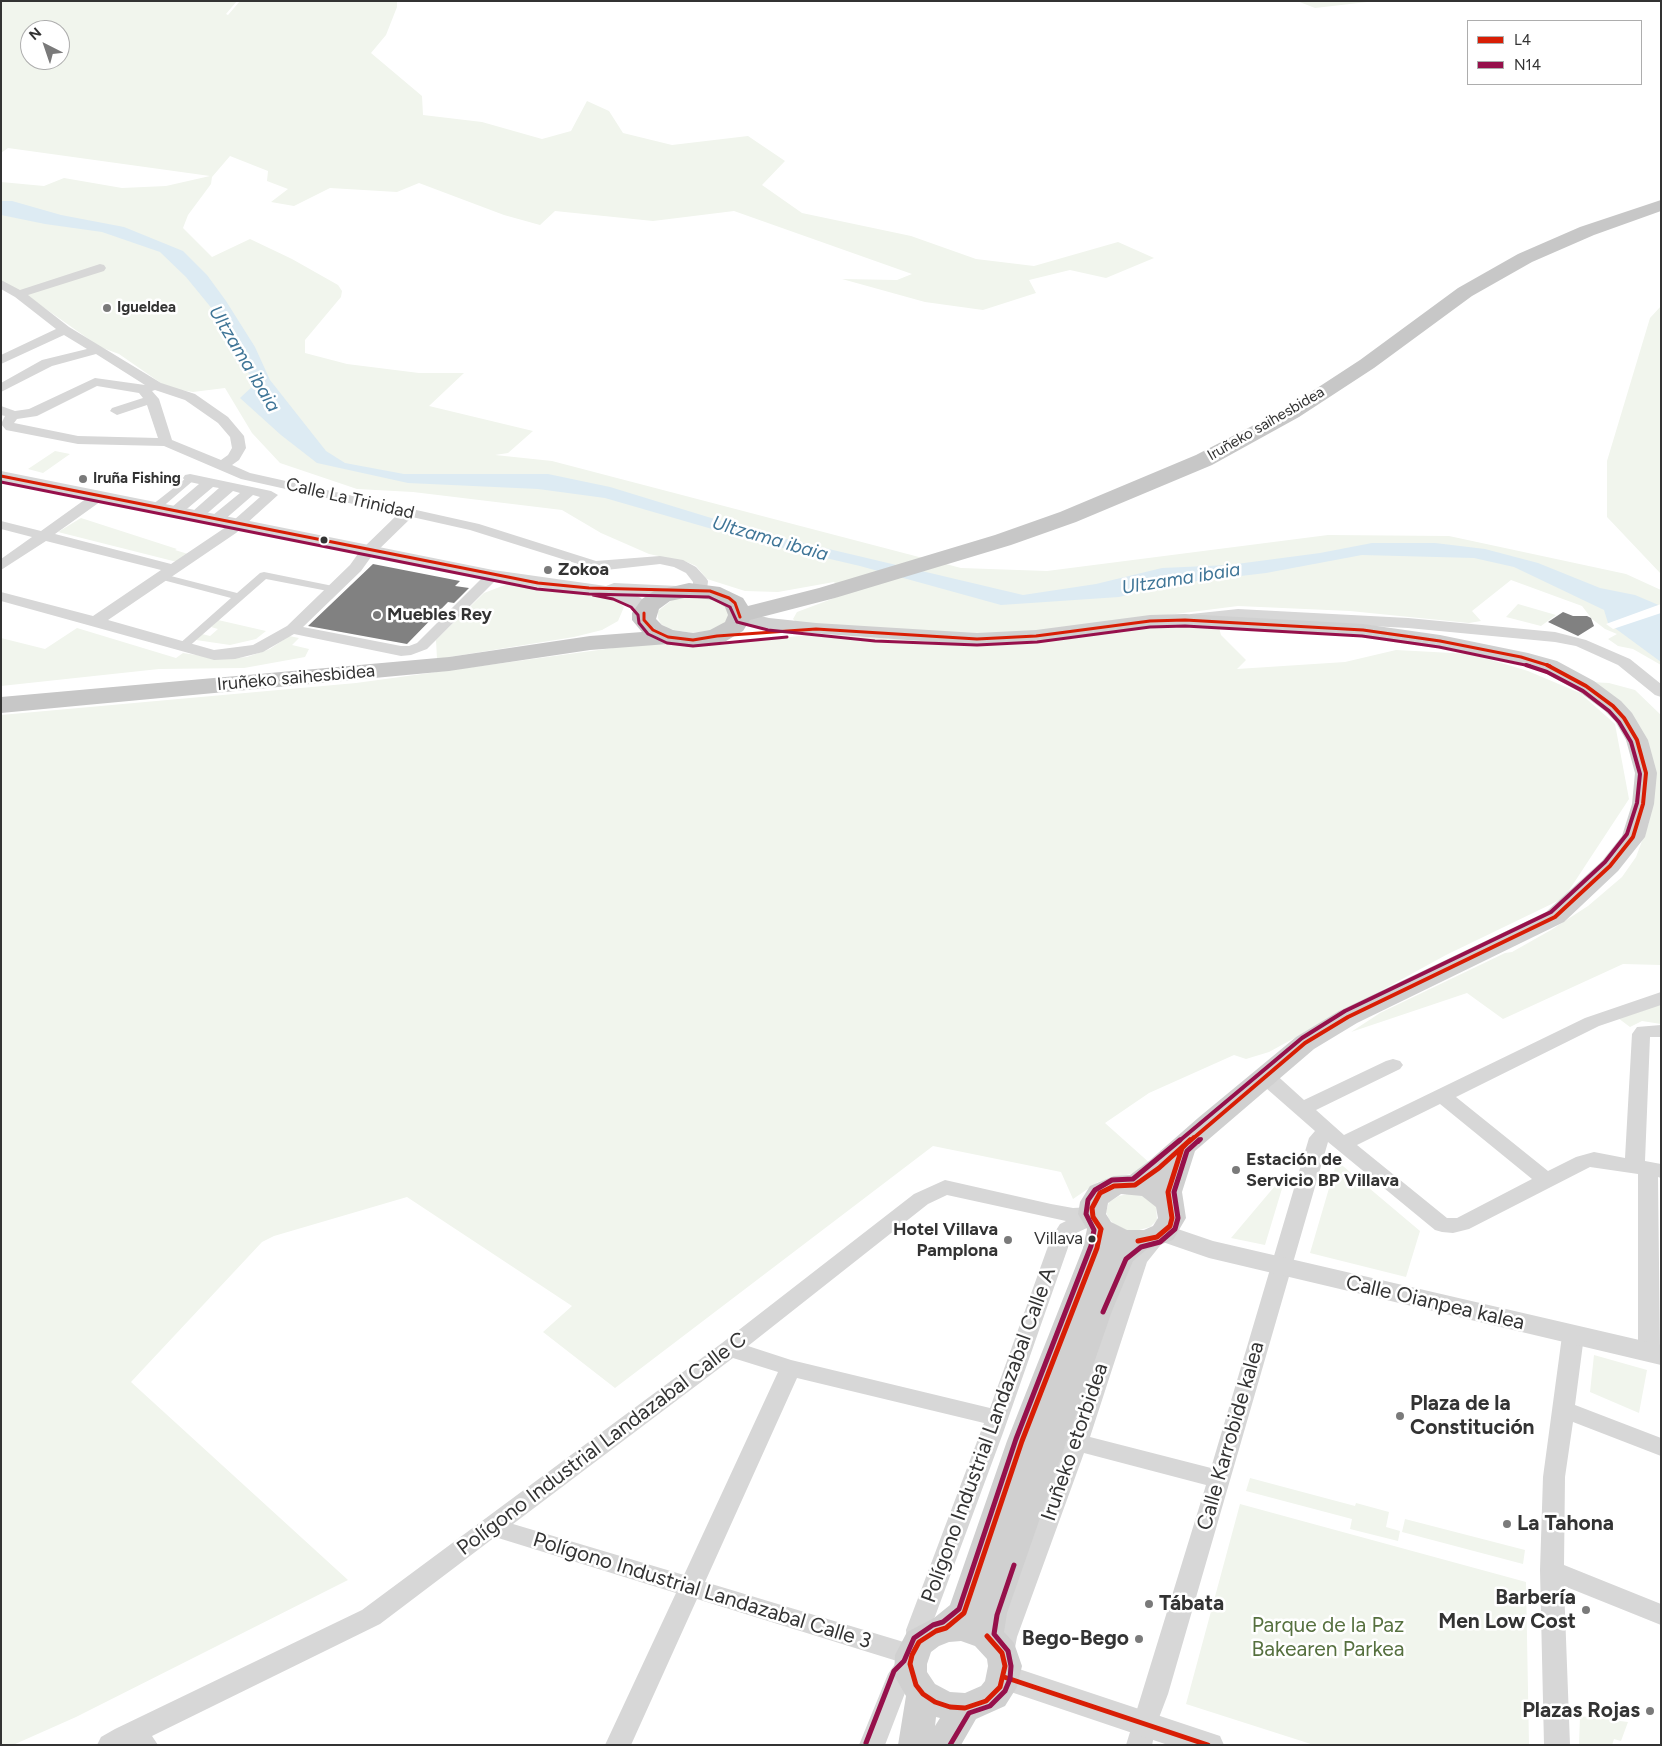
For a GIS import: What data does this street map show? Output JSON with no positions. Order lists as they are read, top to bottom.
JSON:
{
  "streets": {
    "highway": ["Iruñeko saihesbidea"],
    "main road": ["Iruñeko etorbidea"],
    "street": [
      "Calle La Trinidad",
      "Calle Oianpea kalea",
      "Polígono Industrial Landazabal Calle A",
      "Calle Karrobide kalea",
      "Polígono Industrial Landazabal Calle C",
      "Polígono Industrial Landazabal Calle 3"
    ]
  },
  "crossings": [
    ["Iruñeko saihesbidea", "Calle La Trinidad"],
    ["Calle Oianpea kalea", "Polígono Industrial Landazabal Calle A"],
    ["Calle Oianpea kalea", "Calle Karrobide kalea"],
    ["Calle Oianpea kalea", "Iruñeko etorbidea"],
    ["Calle Oianpea kalea", "Polígono Industrial Landazabal Calle C"],
    ["Polígono Industrial Landazabal Calle A", "Iruñeko etorbidea"],
    ["Polígono Industrial Landazabal Calle A", "Polígono Industrial Landazabal Calle C"],
    ["Polígono Industrial Landazabal Calle A", "Polígono Industrial Landazabal Calle 3"],
    ["Iruñeko etorbidea", "Polígono Industrial Landazabal Calle C"],
    ["Iruñeko etorbidea", "Polígono Industrial Landazabal Calle 3"],
    ["Polígono Industrial Landazabal Calle C", "Polígono Industrial Landazabal Calle 3"]
  ],
  "water": ["Ultzama ibaia"],
  "parks": ["Parque de la Paz Bakearen Parkea"],
  "places": [
    "Igueldea",
    "Iruña Fishing",
    "Zokoa",
    "Muebles Rey",
    "Estación de Servicio BP Villava",
    "Villava",
    "Hotel Villava Pamplona",
    "Plaza de la Constitución",
    "La Tahona",
    "Tábata",
    "Barbería Men Low Cost",
    "Bego-Bego",
    "Plazas Rojas"
  ],
  "lines": ["transit line L4", "transit line N14"],
  "legend": ["L4", "N14"],
  "north": "top left"
}
